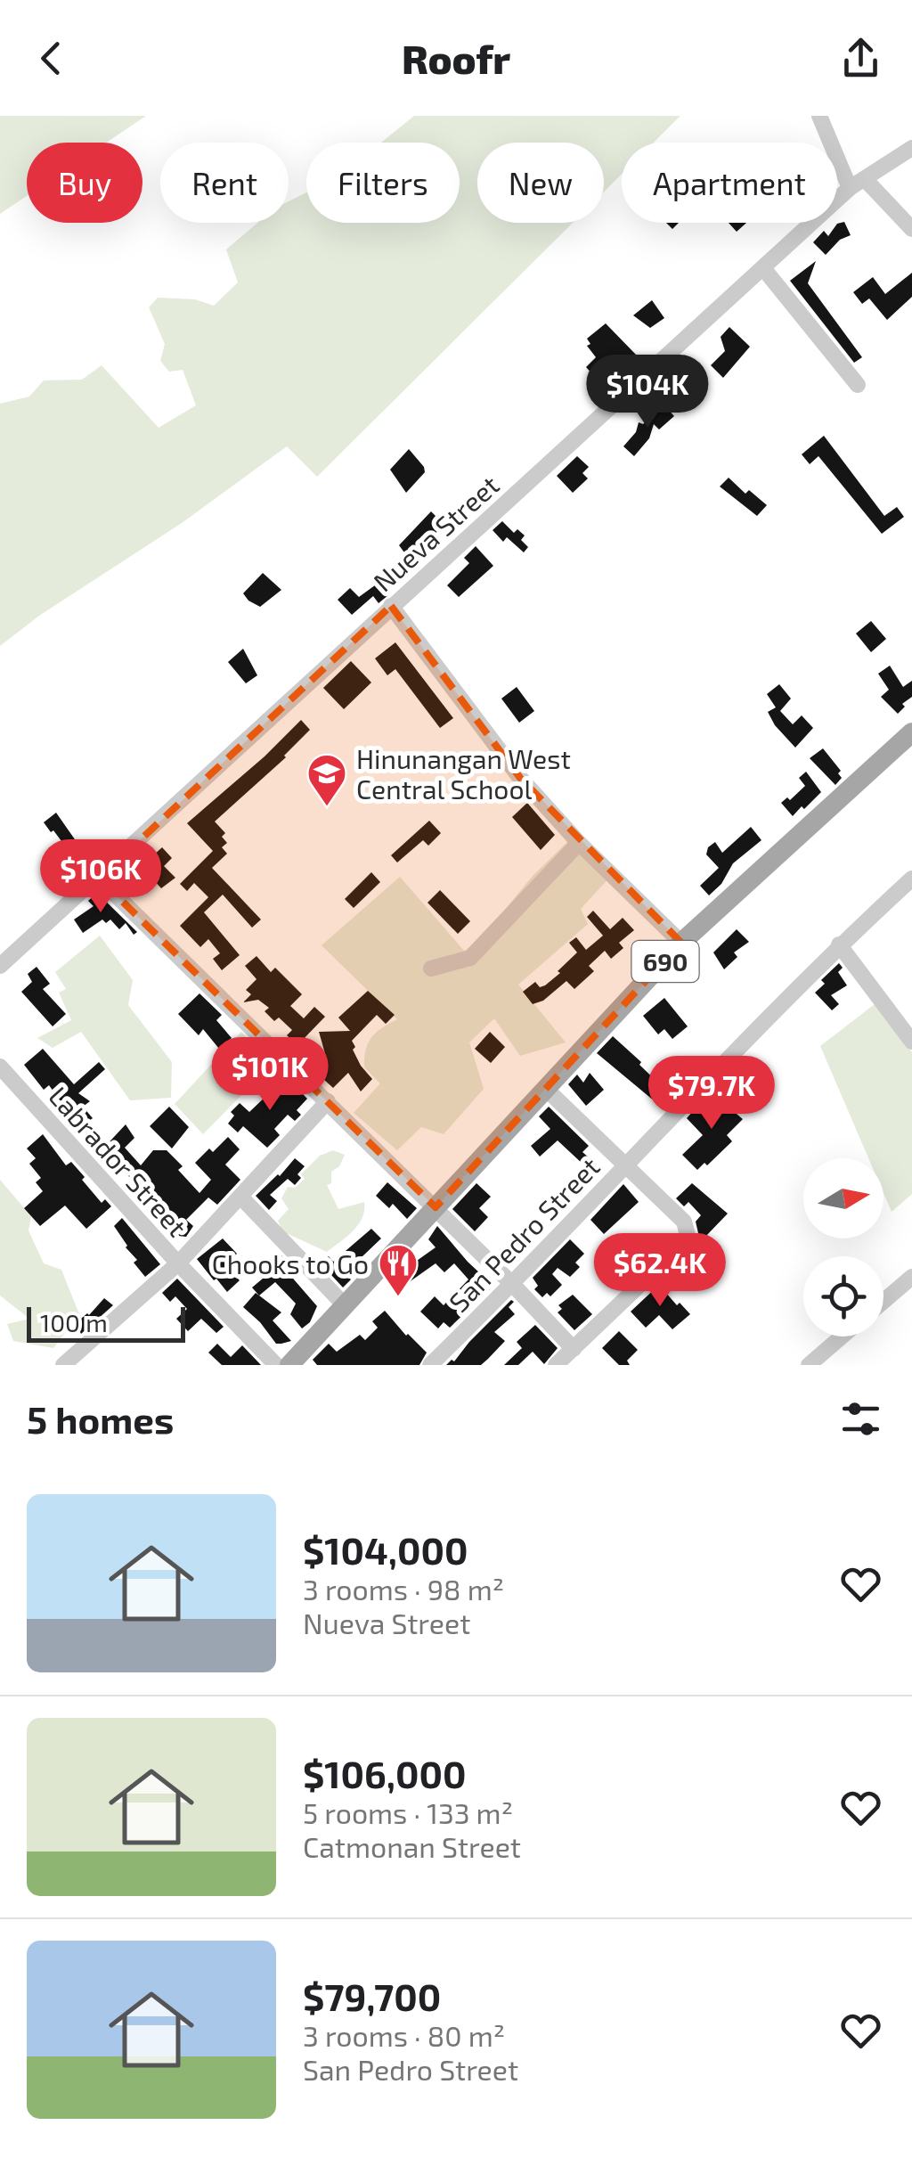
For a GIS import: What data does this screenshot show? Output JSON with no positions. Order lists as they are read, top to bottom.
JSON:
{
  "streets": {
    "main road": ["690"],
    "street": ["Nueva Street", "Labrador Street", "San Pedro Street"]
  },
  "places": {
    "school or university": ["Hinunangan West Central School"],
    "restaurant": ["Chooks to Go"]
  },
  "scale_bar": "100 m",
  "north": "right",
  "page": {
    "header": "Roofr",
    "chip": [
      "Buy",
      "Rent",
      "Filters",
      "New",
      "Apartment"
    ],
    "price": [
      "$104K",
      "$106K",
      "$101K",
      "$79.7K",
      "$62.4K"
    ],
    "scale": "100 m",
    "heading": "5 homes",
    "list": [
      {
        "name": "$104,000",
        "note": "3 rooms · 98 m² · Nueva Street"
      },
      {
        "name": "$106,000",
        "note": "5 rooms · 133 m² · Catmonan Street"
      },
      {
        "name": "$79,700",
        "note": "3 rooms · 80 m² · San Pedro Street"
      }
    ]
  }
}
